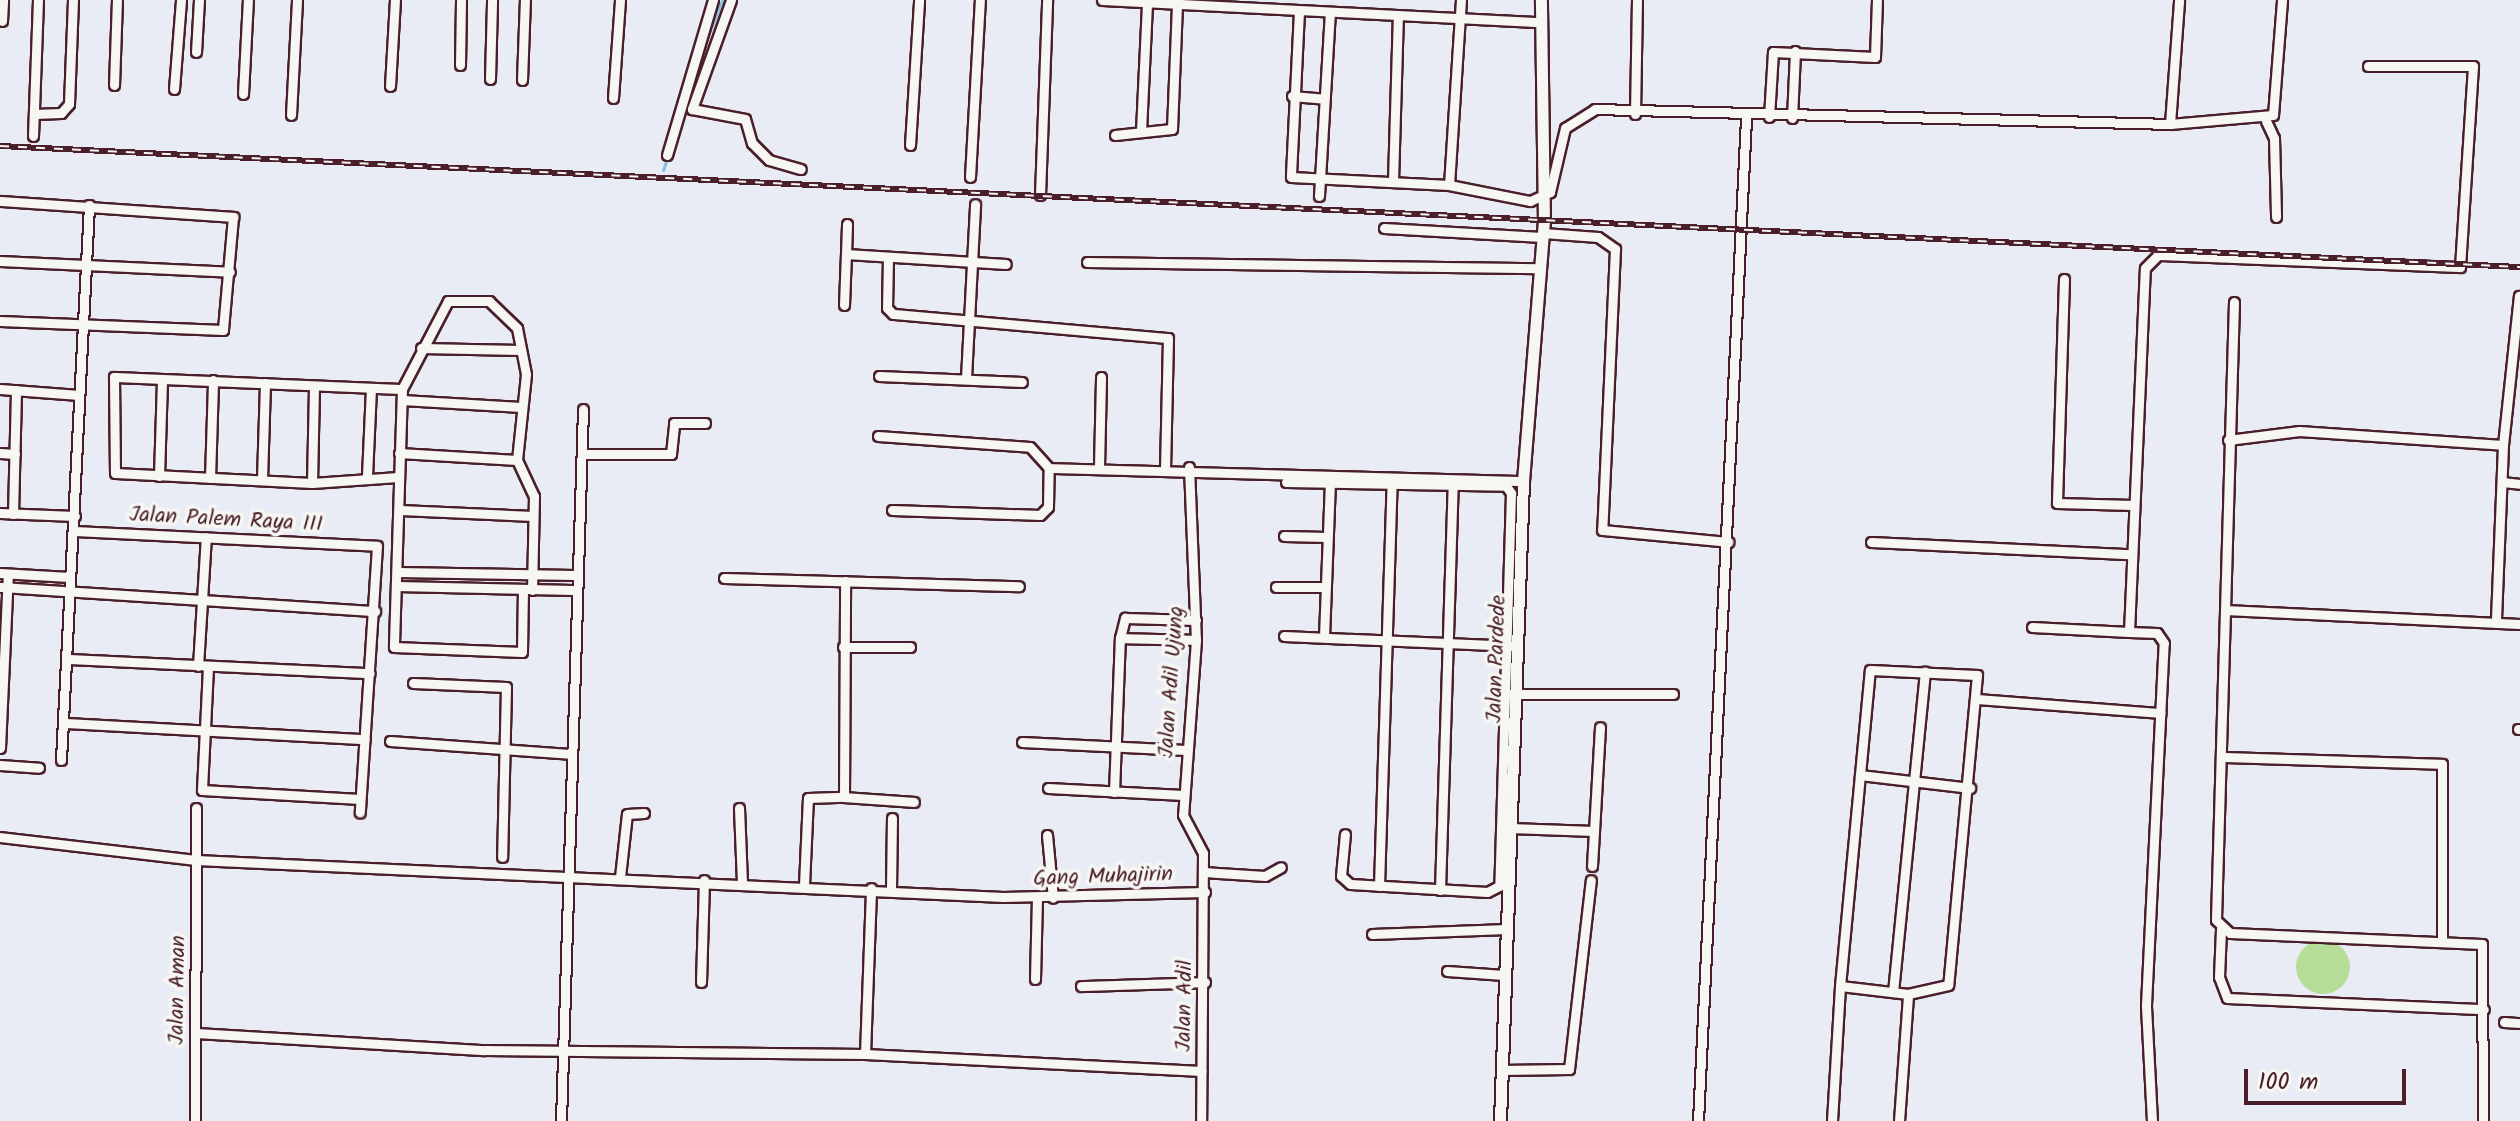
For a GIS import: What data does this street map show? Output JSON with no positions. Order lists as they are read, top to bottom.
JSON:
{
  "streets": {
    "street": [
      "Jalan Palem Raya III",
      "Jalan Pardede",
      "Jalan Adil Ujung",
      "Gang Muhajirin",
      "Jalan Aman",
      "Jalan Adil"
    ]
  },
  "crossings": [
    ["Jalan Adil Ujung", "Gang Muhajirin"],
    ["Jalan Adil Ujung", "Jalan Adil"],
    ["Gang Muhajirin", "Jalan Aman"],
    ["Gang Muhajirin", "Jalan Adil"]
  ],
  "scale_bar": "100 m"
}
